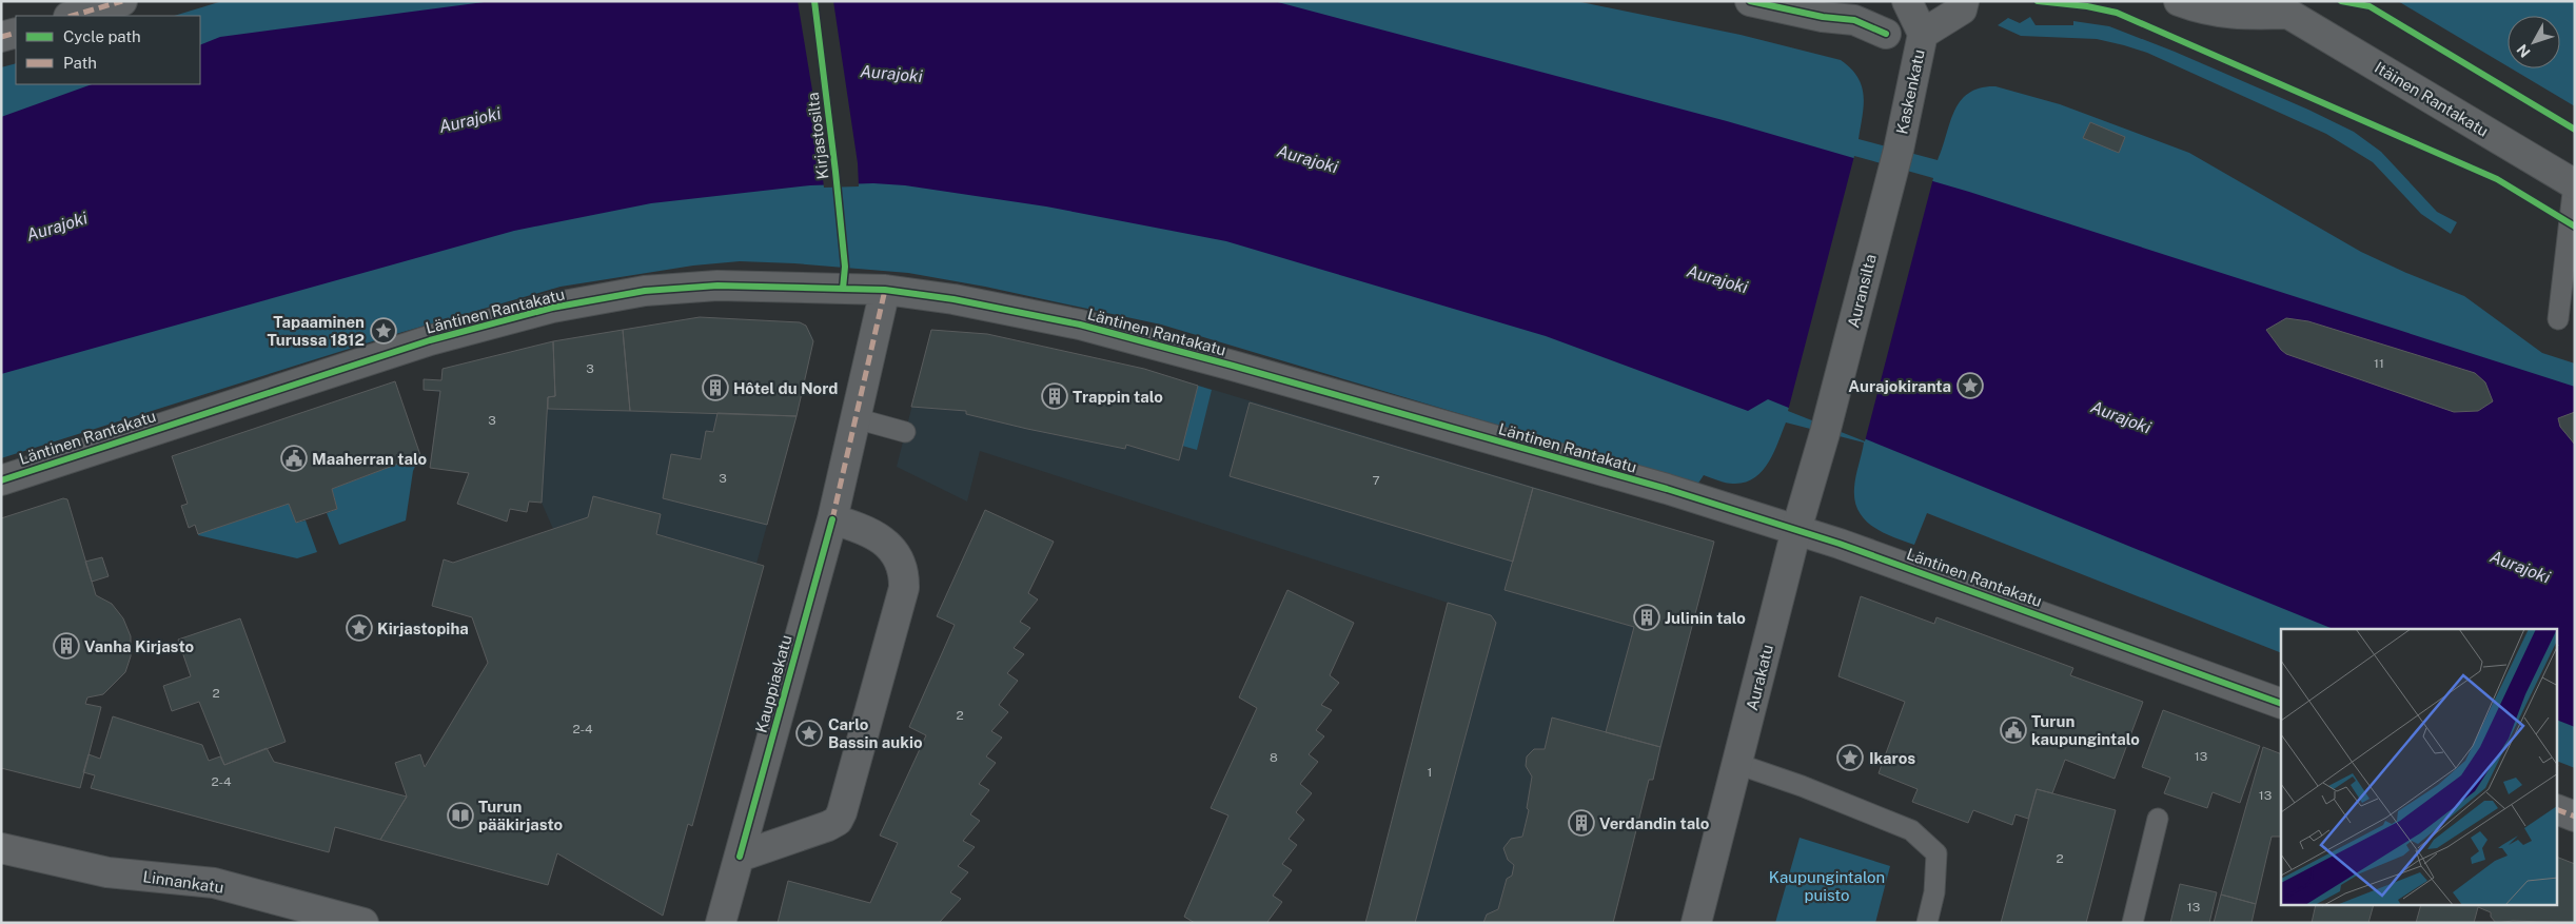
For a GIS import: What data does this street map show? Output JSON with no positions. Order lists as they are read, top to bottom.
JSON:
{
  "streets": {
    "street": [
      "Kaskenkatu",
      "Itäinen Rantakatu",
      "Auransilta",
      "Läntinen Rantakatu",
      "Aurakatu",
      "Kauppiaskatu",
      "Linnankatu"
    ],
    "cycle path": ["Kirjastosilta"]
  },
  "crossings": [
    ["Kaskenkatu", "Auransilta"],
    ["Auransilta", "Aurakatu"],
    ["Läntinen Rantakatu", "Aurakatu"],
    ["Läntinen Rantakatu", "Kauppiaskatu"]
  ],
  "water": ["Aurajoki"],
  "parks": ["Kaupungintalon puisto"],
  "places": {
    "place": [
      "Tapaaminen Turussa 1812",
      "Aurajokiranta",
      "Kirjastopiha",
      "Carlo Bassin aukio",
      "Ikaros"
    ],
    "building": [
      "Hôtel du Nord",
      "Trappin talo",
      "Julinin talo",
      "Vanha Kirjasto",
      "Verdandin talo"
    ],
    "public building": ["Maaherran talo", "Turun kaupungintalo"],
    "library": ["Turun pääkirjasto"]
  },
  "house_numbers": [
    "11",
    "3",
    "3",
    "3",
    "7",
    "2",
    "2",
    "2-4",
    "13",
    "8",
    "1",
    "2-4",
    "13",
    "2",
    "13"
  ],
  "legend": ["Cycle path", "Path"],
  "north": "bottom left"
}
